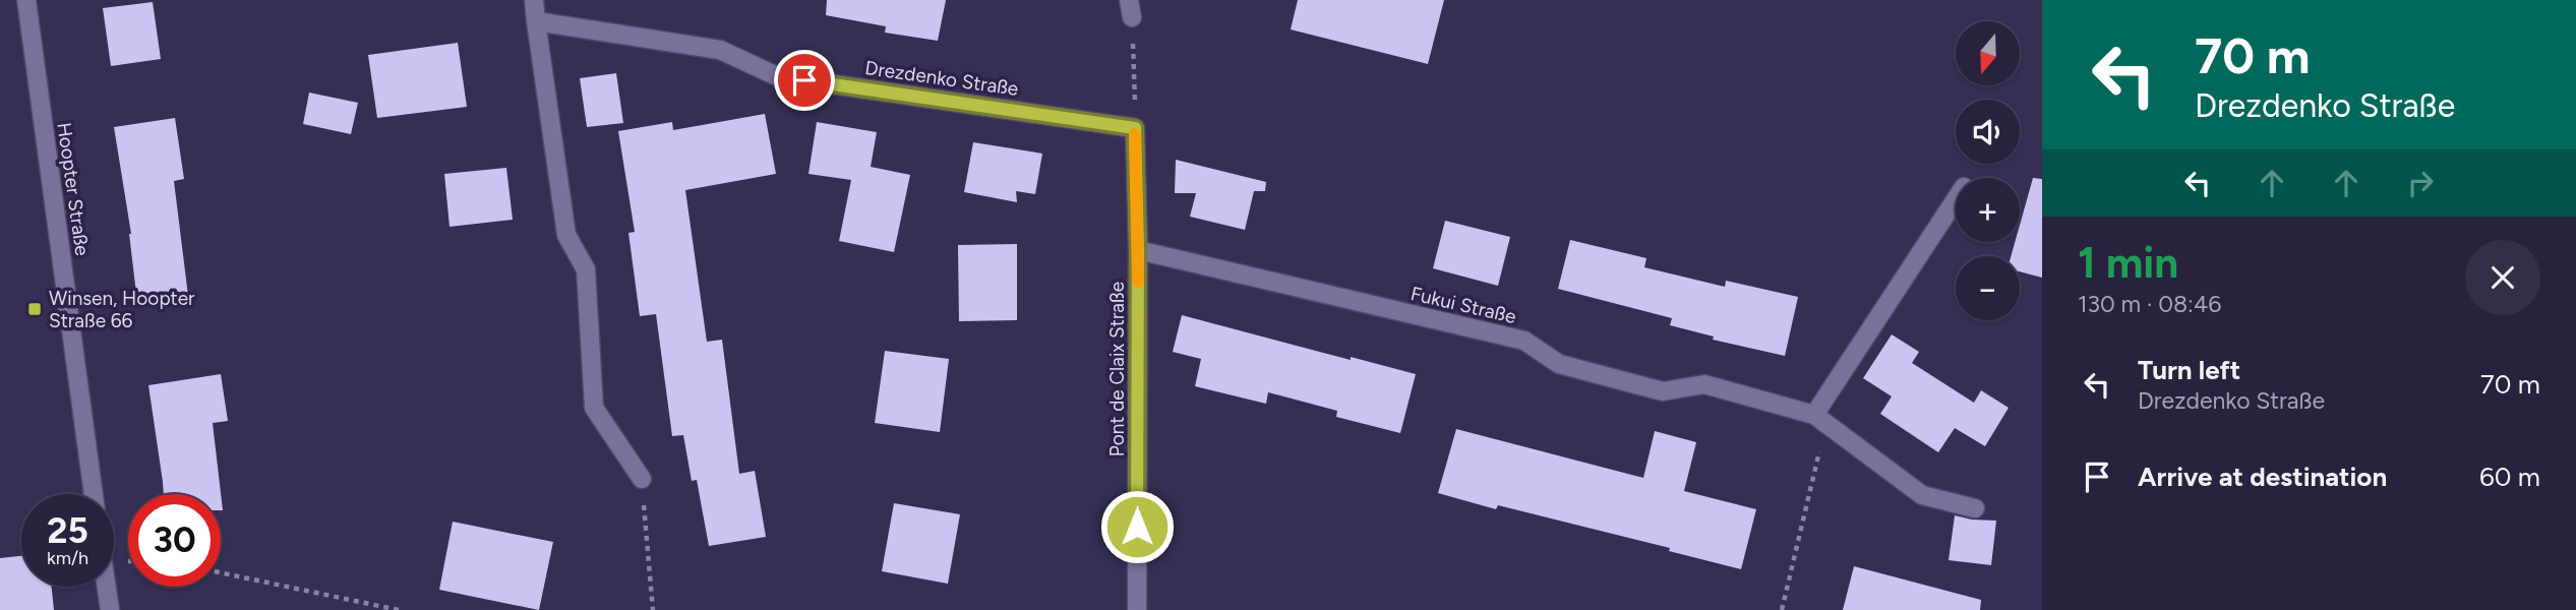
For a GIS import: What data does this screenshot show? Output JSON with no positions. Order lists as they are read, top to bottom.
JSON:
{
  "streets": {
    "street": [
      "Drezdenko Straße",
      "Hoopter Straße",
      "Fukui Straße",
      "Pont de Claix Straße"
    ]
  },
  "crossings": [
    ["Drezdenko Straße", "Pont de Claix Straße"],
    ["Fukui Straße", "Pont de Claix Straße"]
  ],
  "places": {
    "transit": ["Winsen, Hoopter Straße 66"]
  },
  "north": "bottom",
  "page": {
    "turn": ["70 m", "Drezdenko Straße"],
    "map_buttons": ["+", "−"],
    "heading": ["1 min", "130 m · 08:46"],
    "list": [
      {
        "name": "Turn left",
        "note": "Drezdenko Straße",
        "value": "70 m"
      },
      {
        "name": "Arrive at destination",
        "value": "60 m"
      }
    ],
    "speed": "25 km/h",
    "limit": "30"
  }
}
